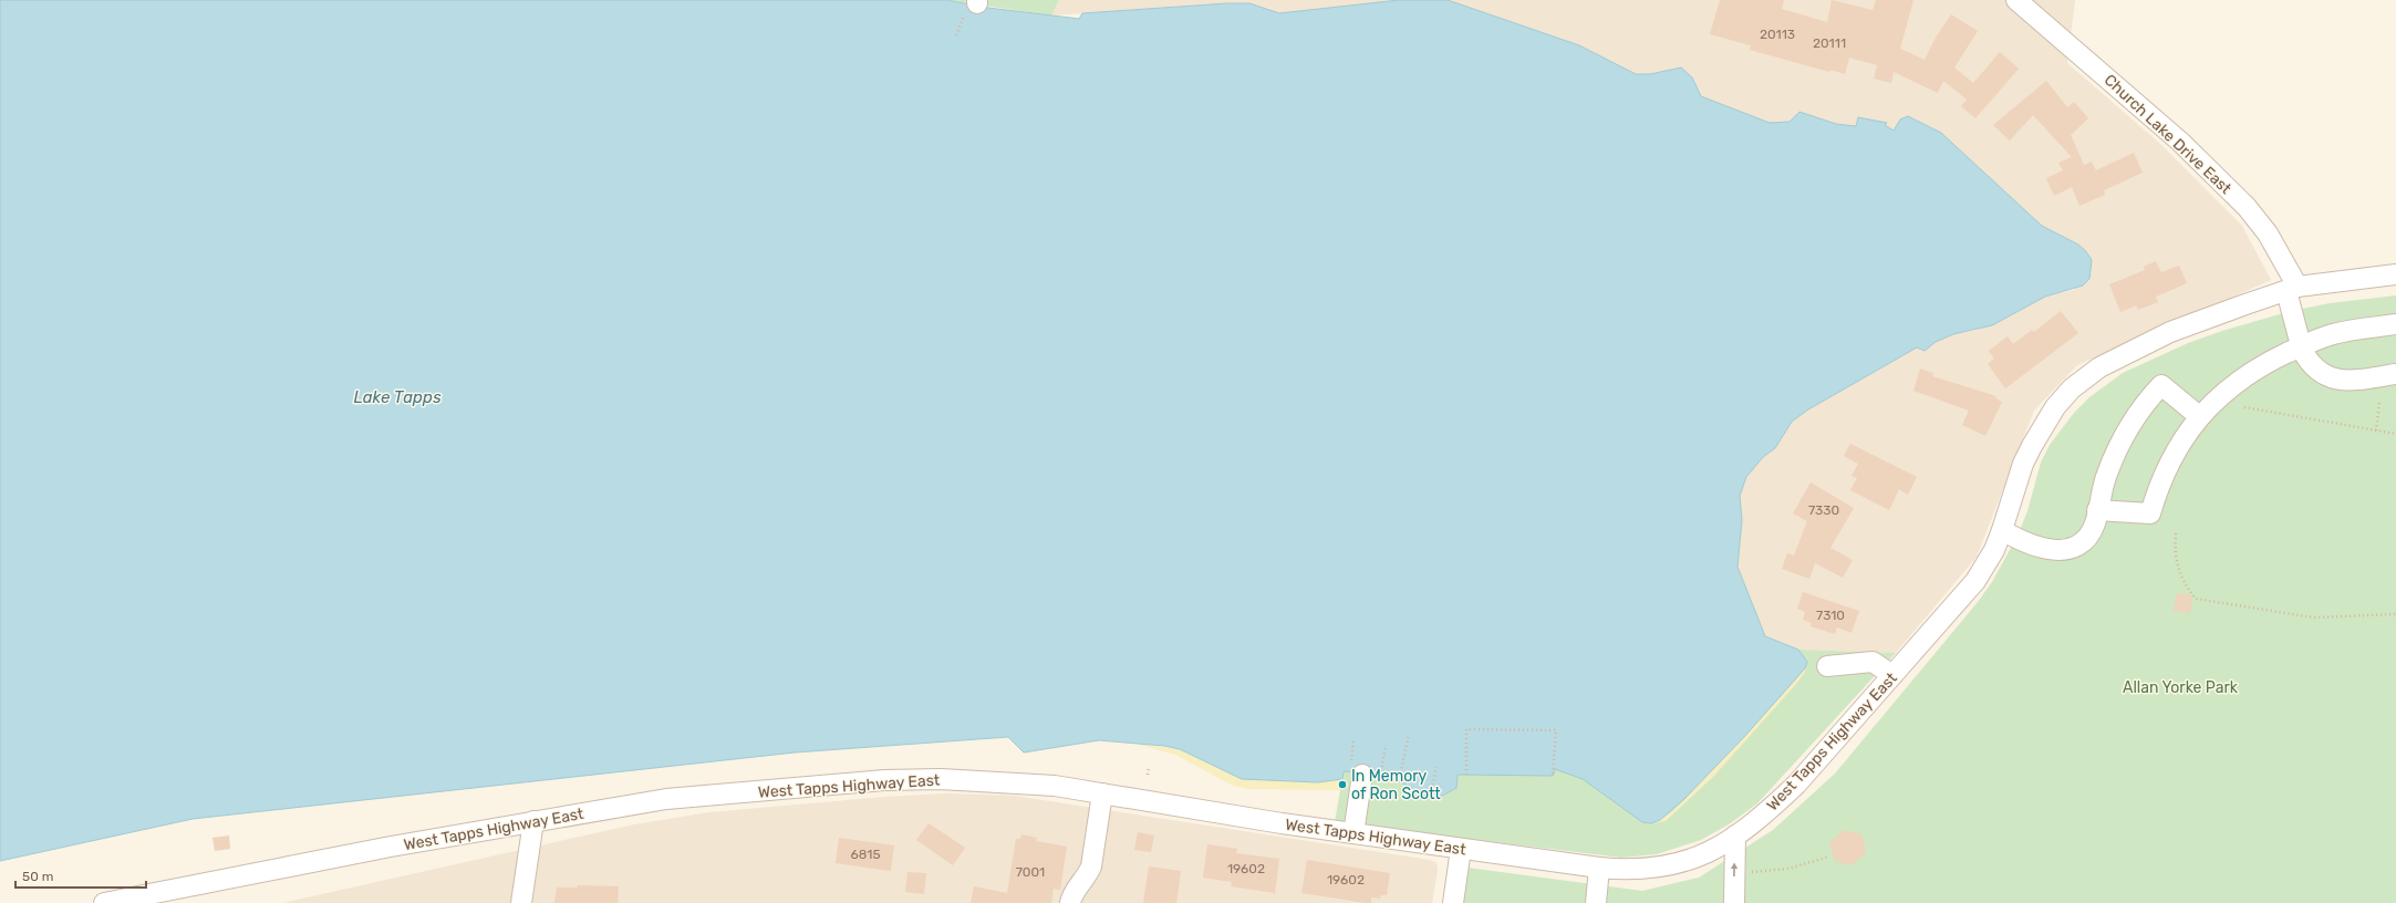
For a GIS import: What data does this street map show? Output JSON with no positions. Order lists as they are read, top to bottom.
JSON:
{
  "streets": {
    "street": ["Church Lake Drive East", "West Tapps Highway East"]
  },
  "crossings": [
    ["Church Lake Drive East", "West Tapps Highway East"]
  ],
  "water": ["Lake Tapps"],
  "parks": ["Allan Yorke Park"],
  "places": ["In Memory of Ron Scott"],
  "house_numbers": [
    "20113",
    "20111",
    "7330",
    "7310",
    "6815",
    "19602",
    "7001",
    "19602"
  ],
  "scale_bar": "50 m"
}
